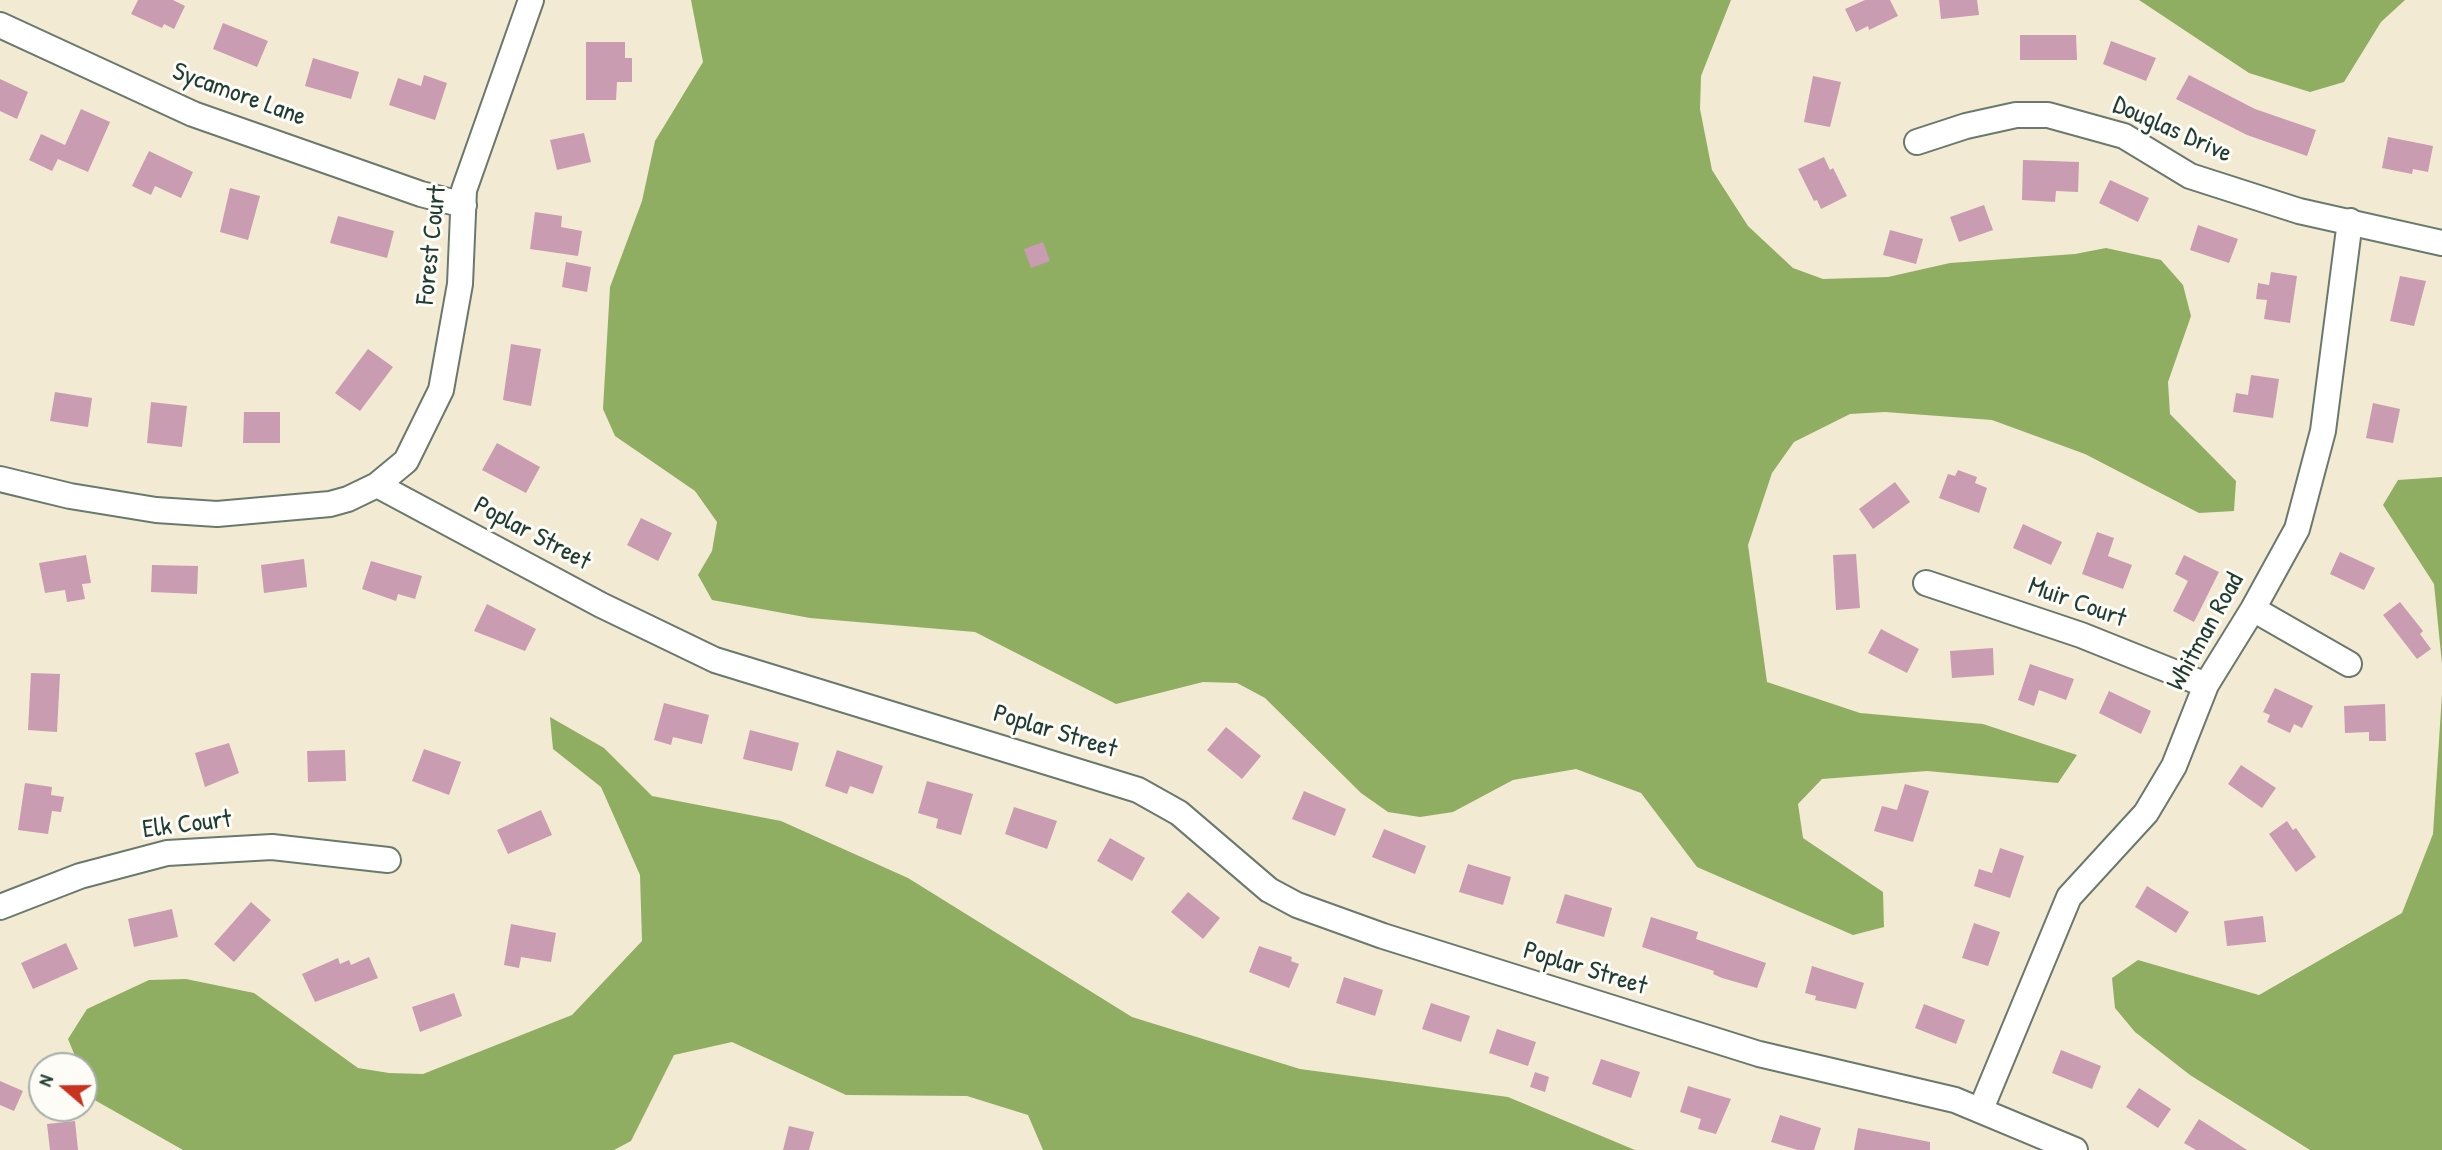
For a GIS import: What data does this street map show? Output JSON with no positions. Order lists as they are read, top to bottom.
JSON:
{
  "streets": {
    "street": [
      "Sycamore Lane",
      "Douglas Drive",
      "Forest Court",
      "Poplar Street",
      "Muir Court",
      "Whitman Road",
      "Elk Court"
    ]
  },
  "crossings": [
    ["Sycamore Lane", "Forest Court"],
    ["Douglas Drive", "Whitman Road"],
    ["Forest Court", "Poplar Street"],
    ["Poplar Street", "Whitman Road"],
    ["Muir Court", "Whitman Road"]
  ],
  "north": "left"
}
